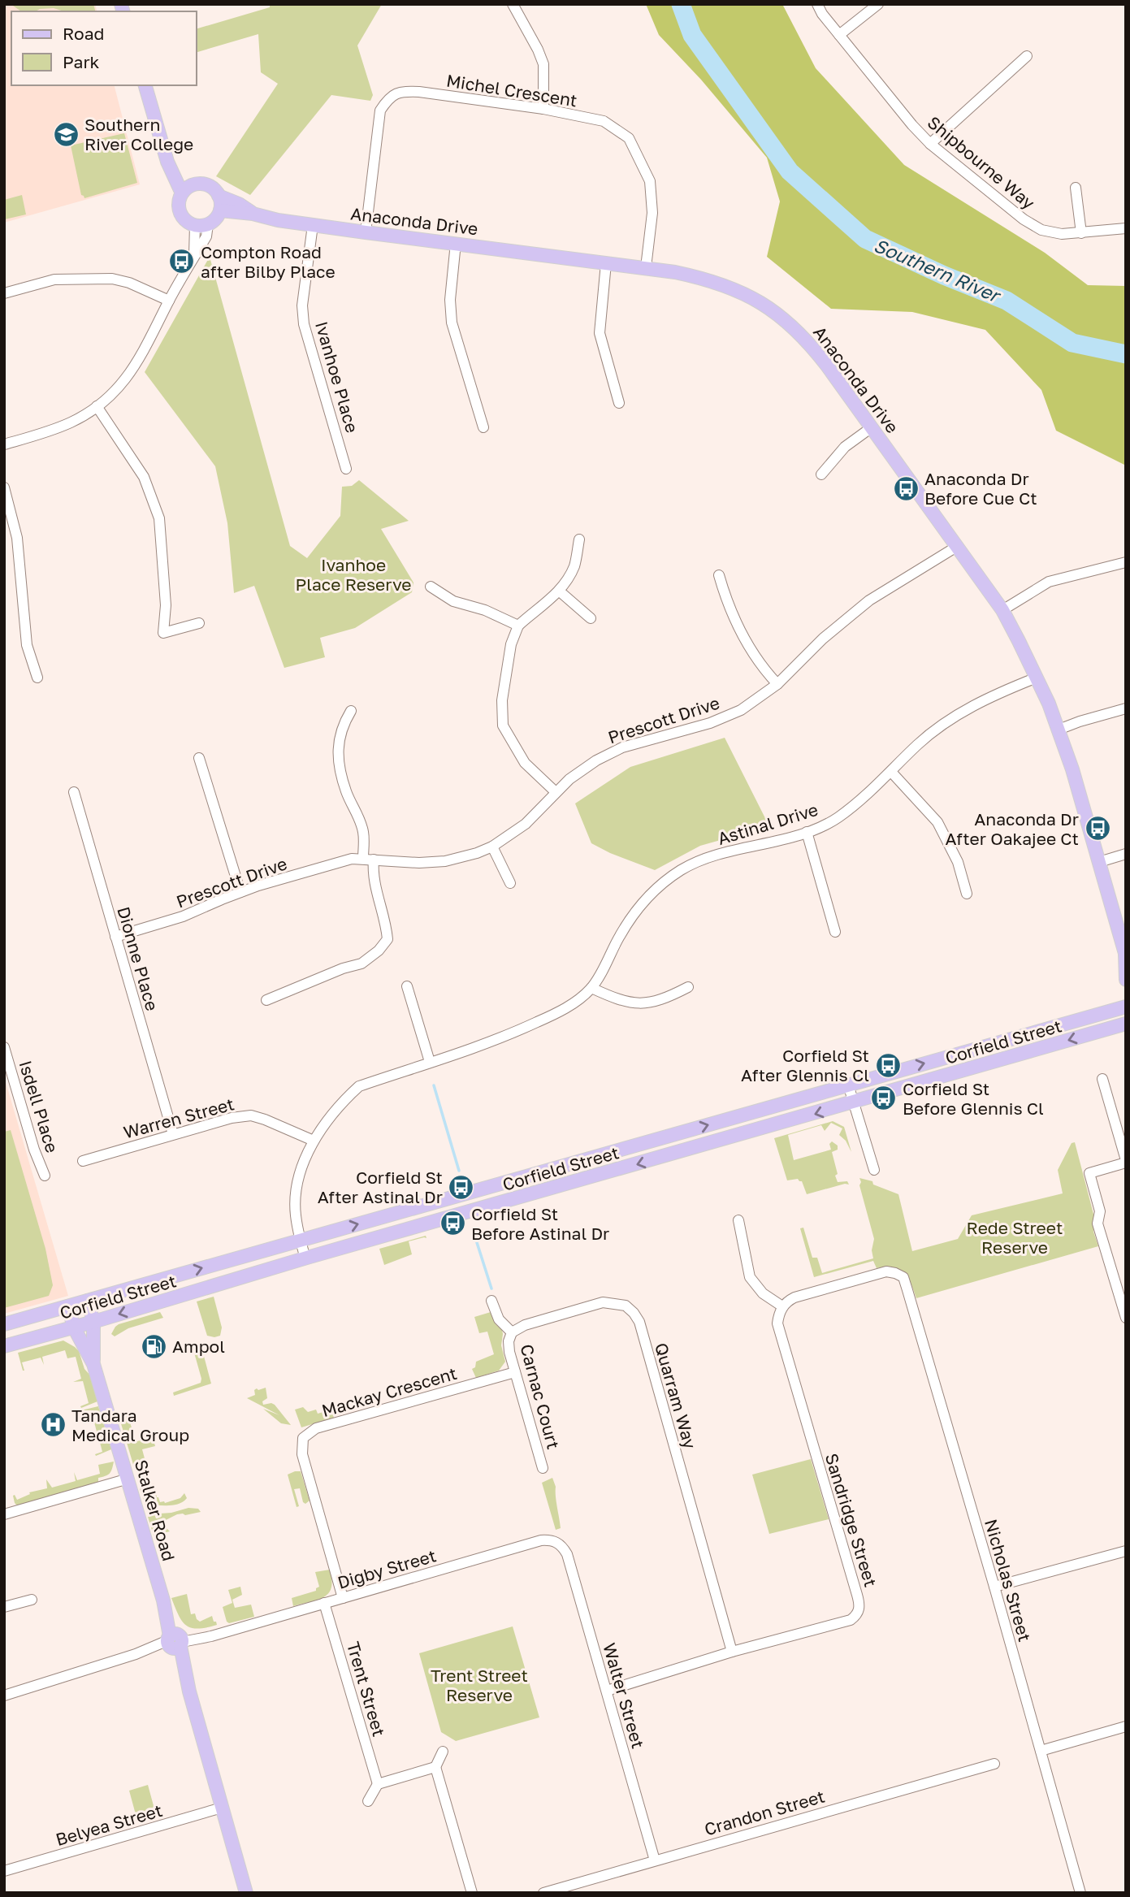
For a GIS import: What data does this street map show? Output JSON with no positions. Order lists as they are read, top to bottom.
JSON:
{
  "streets": {
    "main road": ["Anaconda Drive", "Corfield Street", "Stalker Road"],
    "street": [
      "Michel Crescent",
      "Shipbourne Way",
      "Ivanhoe Place",
      "Prescott Drive",
      "Astinal Drive",
      "Dionne Place",
      "Isdell Place",
      "Warren Street",
      "Mackay Crescent",
      "Quarram Way",
      "Carnac Court",
      "Sandridge Street",
      "Digby Street",
      "Nicholas Street",
      "Trent Street",
      "Walter Street",
      "Crandon Street",
      "Belyea Street"
    ]
  },
  "crossings": [
    ["Michel Crescent", "Anaconda Drive"],
    ["Anaconda Drive", "Ivanhoe Place"],
    ["Anaconda Drive", "Prescott Drive"],
    ["Anaconda Drive", "Astinal Drive"],
    ["Prescott Drive", "Dionne Place"],
    ["Astinal Drive", "Corfield Street"],
    ["Astinal Drive", "Warren Street"],
    ["Dionne Place", "Warren Street"],
    ["Corfield Street", "Stalker Road"],
    ["Mackay Crescent", "Carnac Court"],
    ["Mackay Crescent", "Digby Street"],
    ["Quarram Way", "Carnac Court"],
    ["Quarram Way", "Sandridge Street"],
    ["Stalker Road", "Digby Street"],
    ["Stalker Road", "Belyea Street"],
    ["Sandridge Street", "Nicholas Street"],
    ["Sandridge Street", "Walter Street"],
    ["Digby Street", "Trent Street"],
    ["Digby Street", "Walter Street"],
    ["Walter Street", "Crandon Street"]
  ],
  "water": ["Southern River"],
  "parks": ["Ivanhoe Place Reserve", "Rede Street Reserve", "Trent Street Reserve"],
  "places": {
    "school or university": ["Southern River College"],
    "bus stop": [
      "Compton Road after Bilby Place",
      "Anaconda Dr Before Cue Ct",
      "Anaconda Dr After Oakajee Ct",
      "Corfield St After Glennis Cl",
      "Corfield St Before Glennis Cl",
      "Corfield St After Astinal Dr",
      "Corfield St Before Astinal Dr"
    ],
    "fuel station": ["Ampol"],
    "hospital": ["Tandara Medical Group"]
  },
  "legend": ["Road", "Park"]
}
